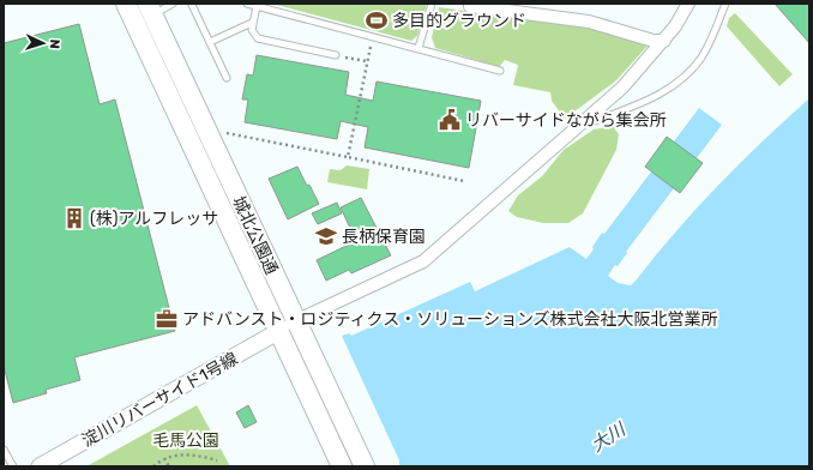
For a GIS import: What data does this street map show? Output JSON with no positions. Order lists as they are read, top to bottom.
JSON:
{
  "streets": {
    "main road": ["城北公園通"],
    "street": ["淀川リバーサイド1号線"]
  },
  "crossings": [
    ["城北公園通", "淀川リバーサイド1号線"]
  ],
  "water": ["大川"],
  "parks": ["毛馬公園"],
  "places": {
    "sports": ["多目的グラウンド"],
    "public building": ["リバーサイドながら集会所"],
    "building": ["(株)アルフレッサ"],
    "school or university": ["長柄保育園"],
    "office": ["アドバンスト・ロジティクス・ソリューションズ株式会社大阪北営業所"]
  },
  "north": "right"
}
